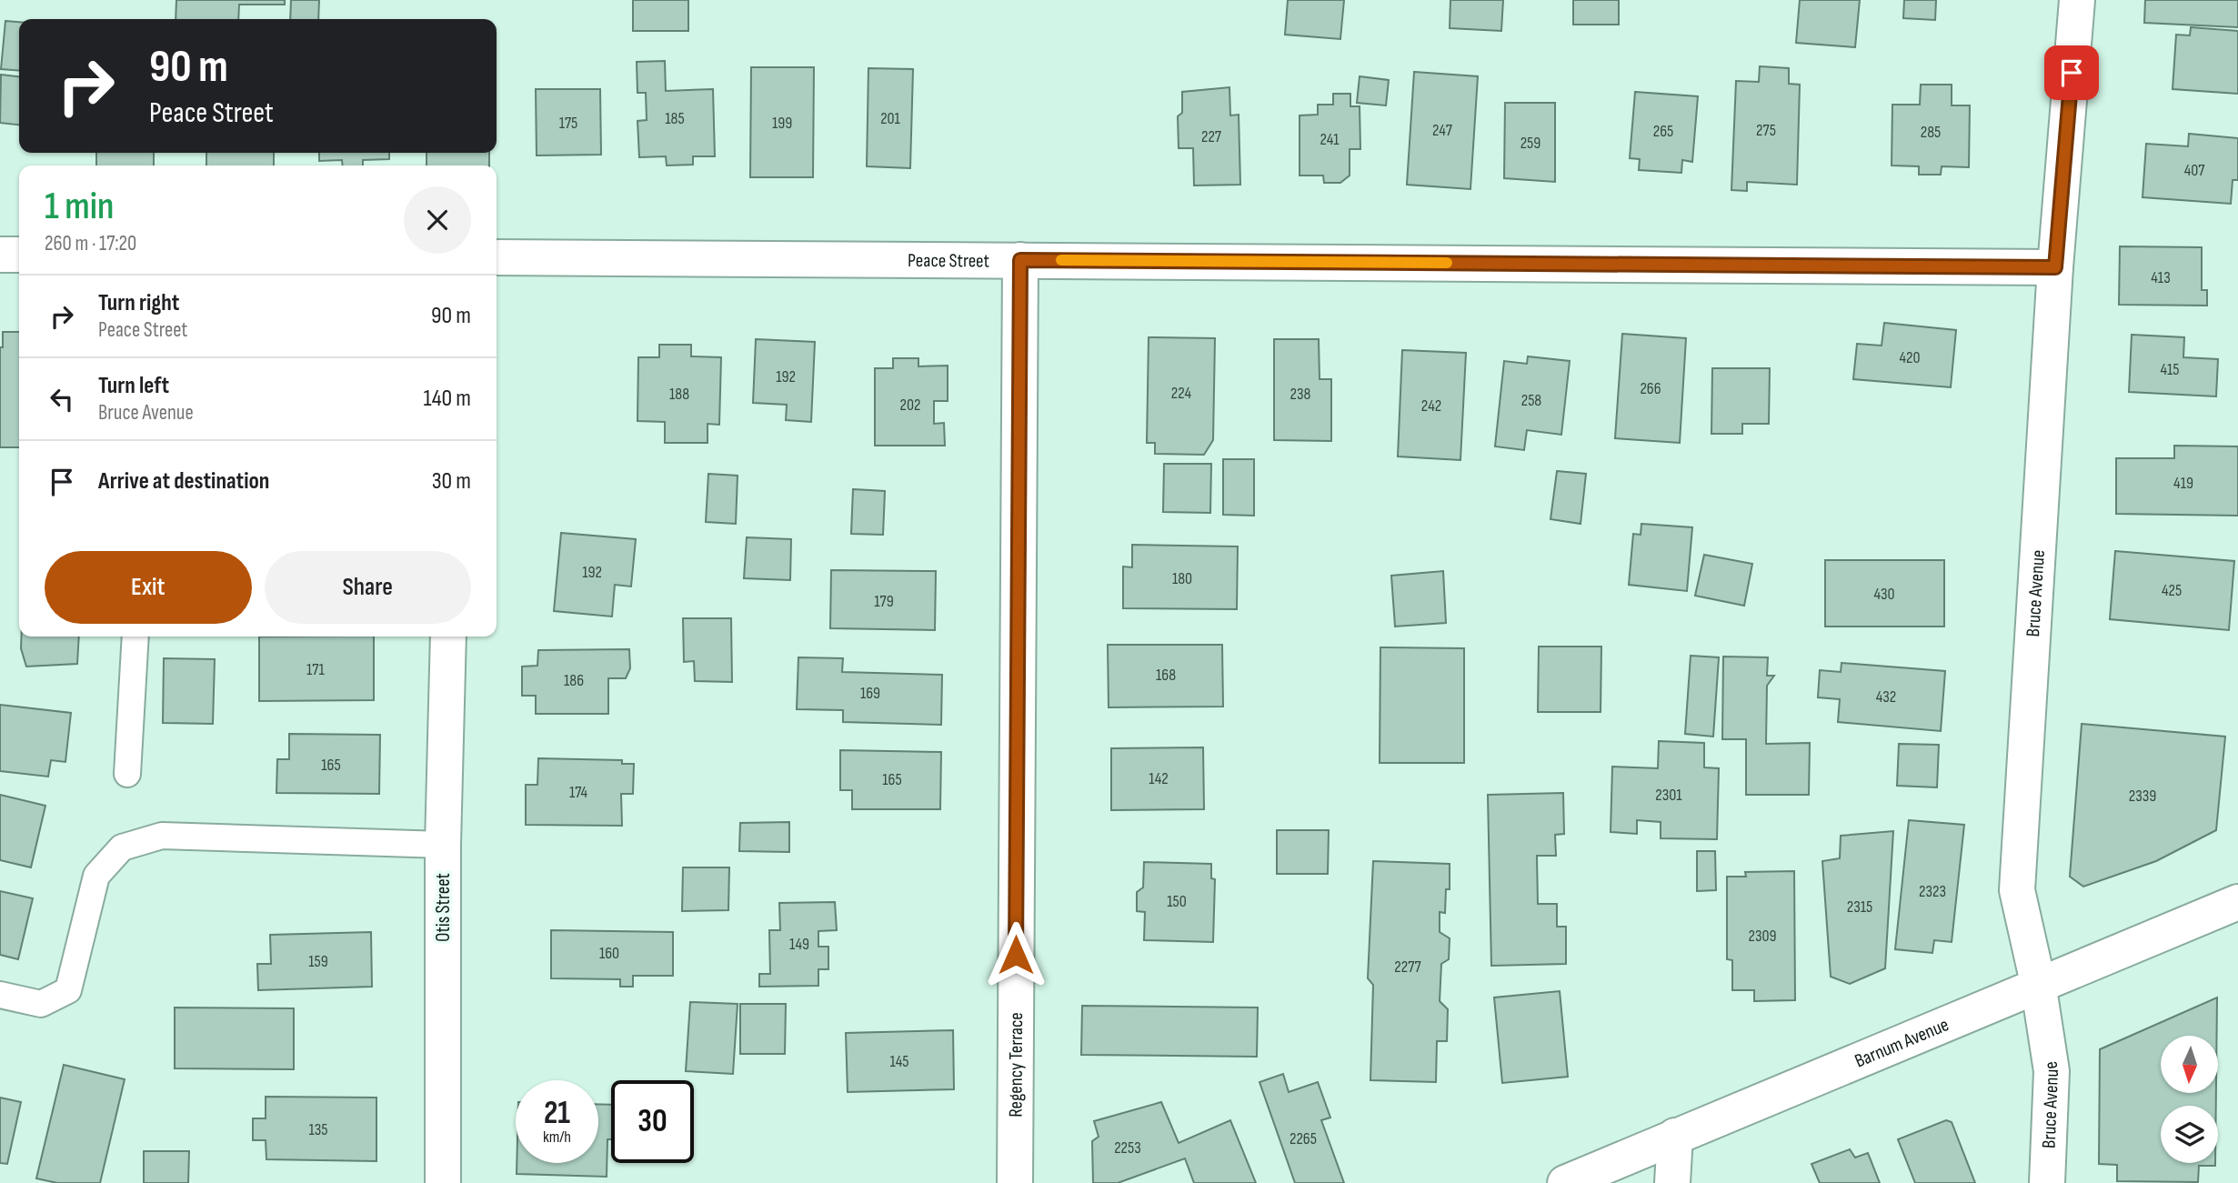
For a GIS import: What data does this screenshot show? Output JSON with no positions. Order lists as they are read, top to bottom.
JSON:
{
  "streets": {
    "street": [
      "Peace Street",
      "Bruce Avenue",
      "Otis Street",
      "Barnum Avenue",
      "Regency Terrace"
    ]
  },
  "crossings": [
    ["Peace Street", "Bruce Avenue"],
    ["Peace Street", "Regency Terrace"],
    ["Bruce Avenue", "Barnum Avenue"]
  ],
  "house_numbers": [
    "185",
    "201",
    "175",
    "199",
    "247",
    "275",
    "265",
    "285",
    "227",
    "241",
    "259",
    "407",
    "413",
    "420",
    "415",
    "192",
    "266",
    "224",
    "188",
    "238",
    "258",
    "202",
    "242",
    "419",
    "192",
    "180",
    "425",
    "430",
    "179",
    "171",
    "168",
    "186",
    "169",
    "432",
    "165",
    "142",
    "165",
    "174",
    "2301",
    "2339",
    "2323",
    "150",
    "2315",
    "2309",
    "149",
    "160",
    "159",
    "2277",
    "145",
    "135",
    "2265",
    "2253"
  ],
  "north": "bottom",
  "page": {
    "turn": ["90 m", "Peace Street"],
    "heading": ["1 min", "260 m · 17:20"],
    "list": [
      {
        "name": "Turn right",
        "note": "Peace Street",
        "value": "90 m"
      },
      {
        "name": "Turn left",
        "note": "Bruce Avenue",
        "value": "140 m"
      },
      {
        "name": "Arrive at destination",
        "value": "30 m"
      }
    ],
    "buttons": ["Exit", "Share"],
    "speed": "21 km/h",
    "limit": "30"
  }
}
